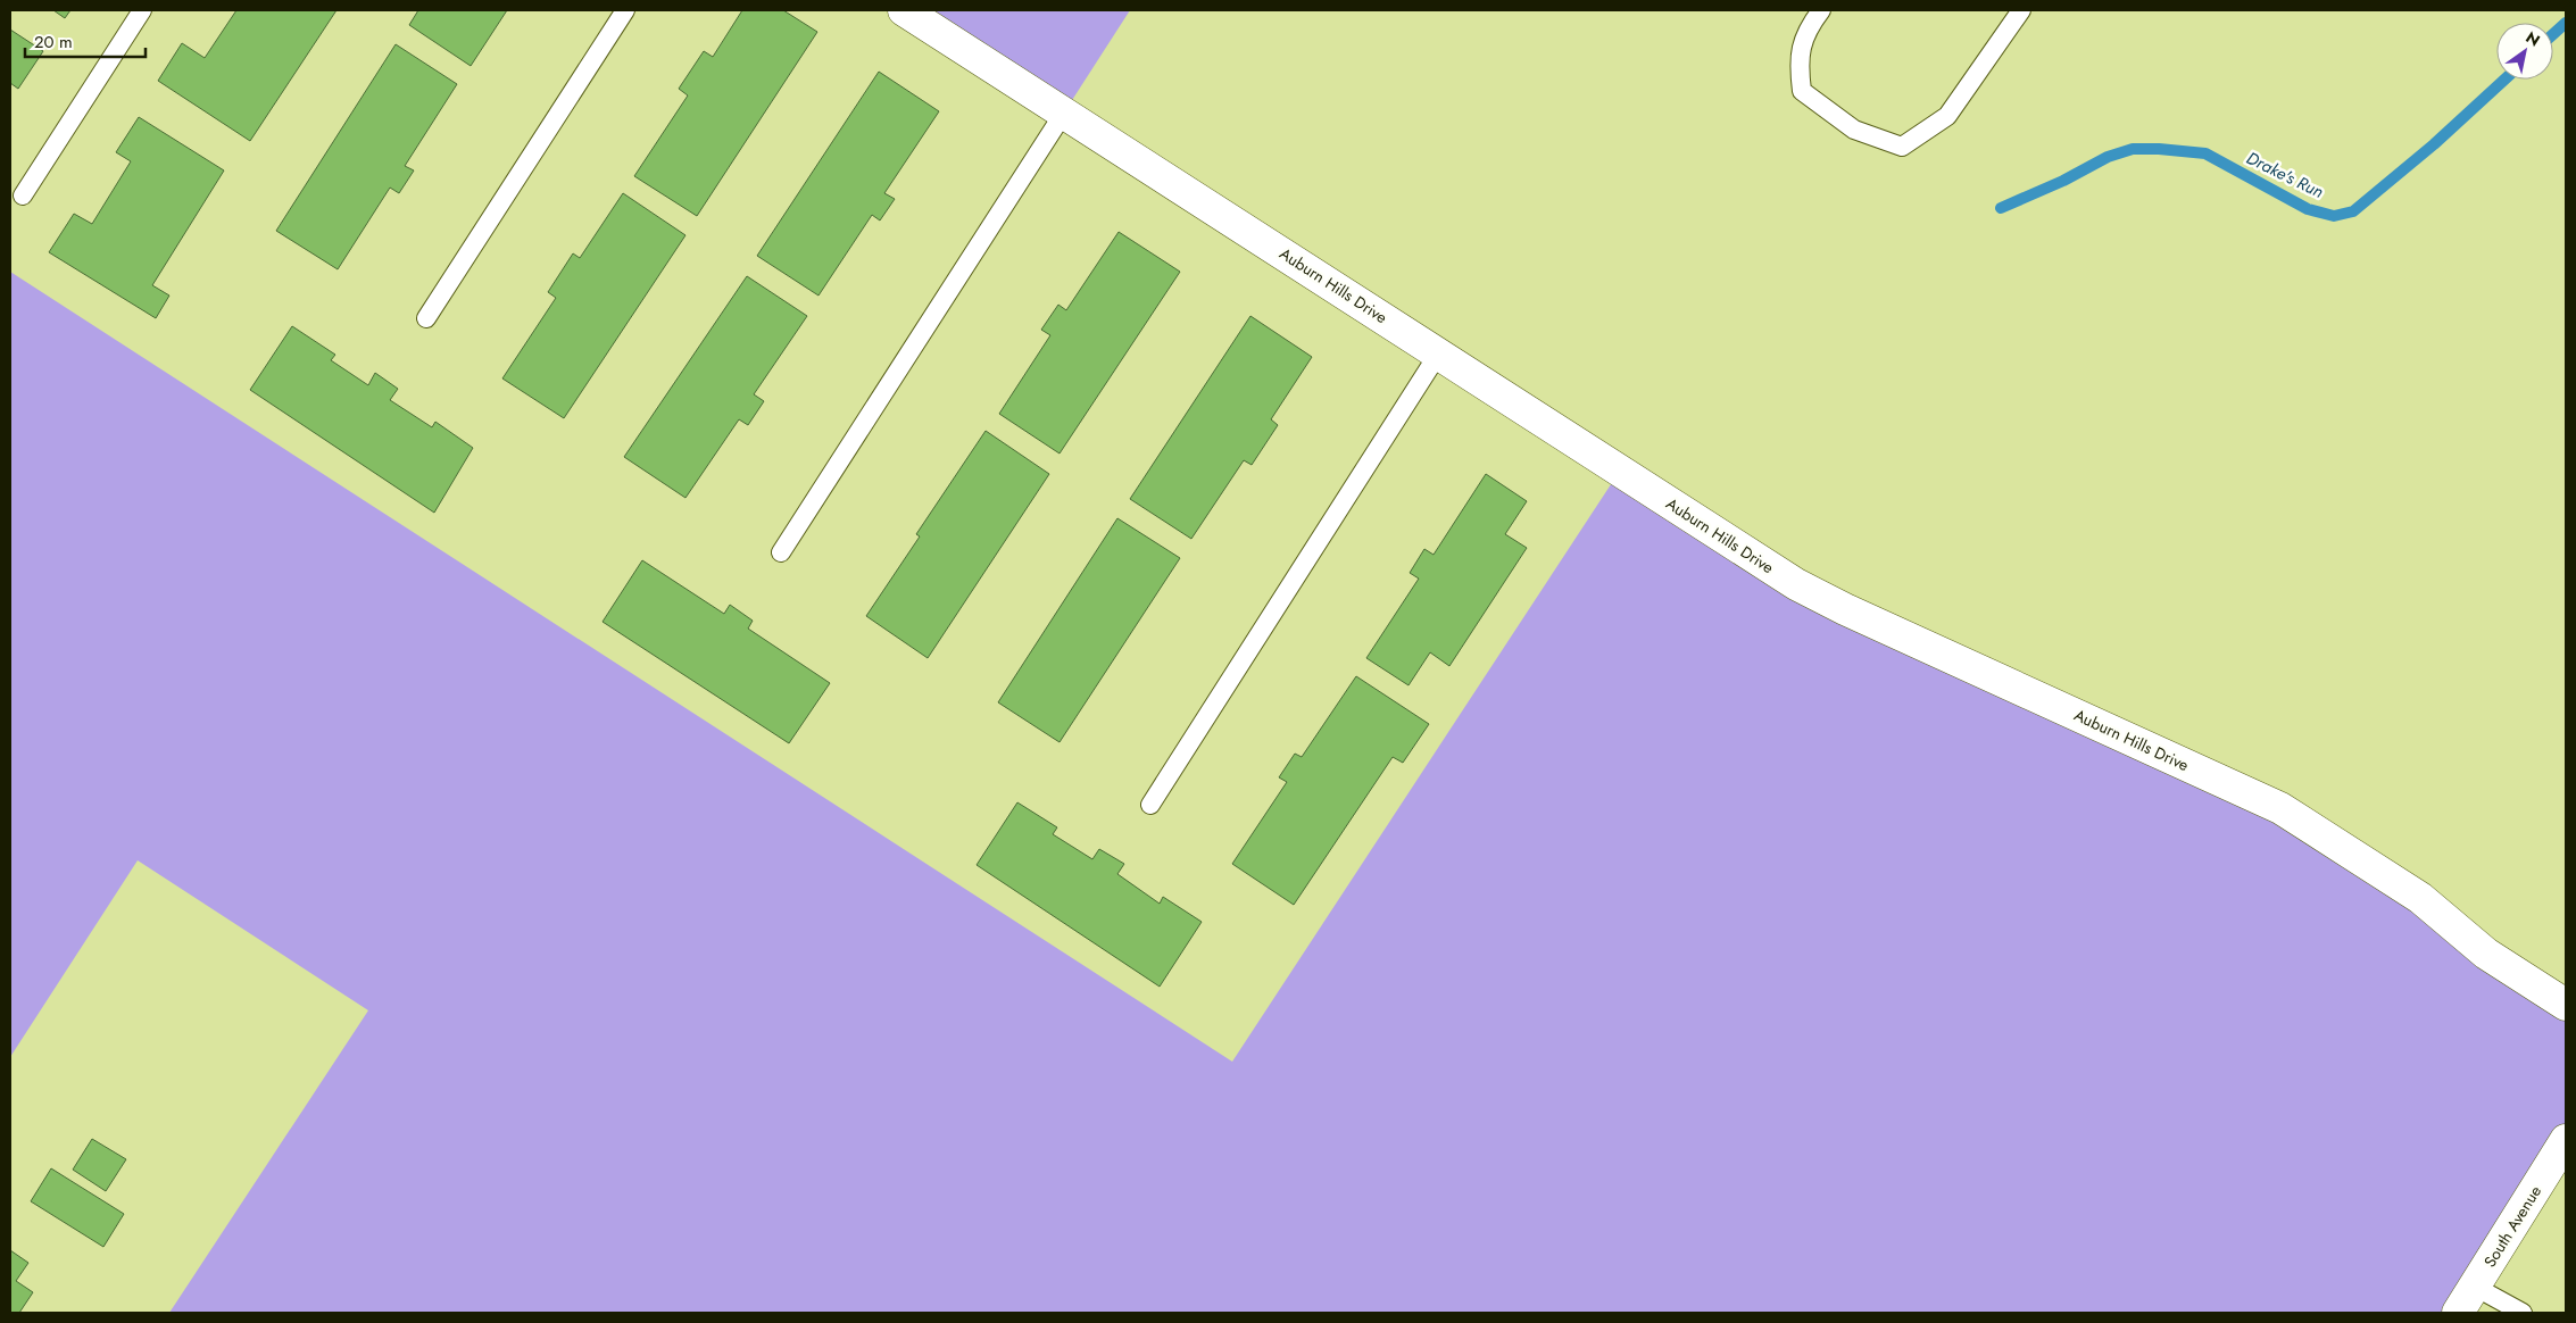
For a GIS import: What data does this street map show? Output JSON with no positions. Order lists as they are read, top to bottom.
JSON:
{
  "streets": {
    "street": ["Auburn Hills Drive", "South Avenue"]
  },
  "water": ["Drake's Run"],
  "scale_bar": "20 m",
  "north": "top right"
}
